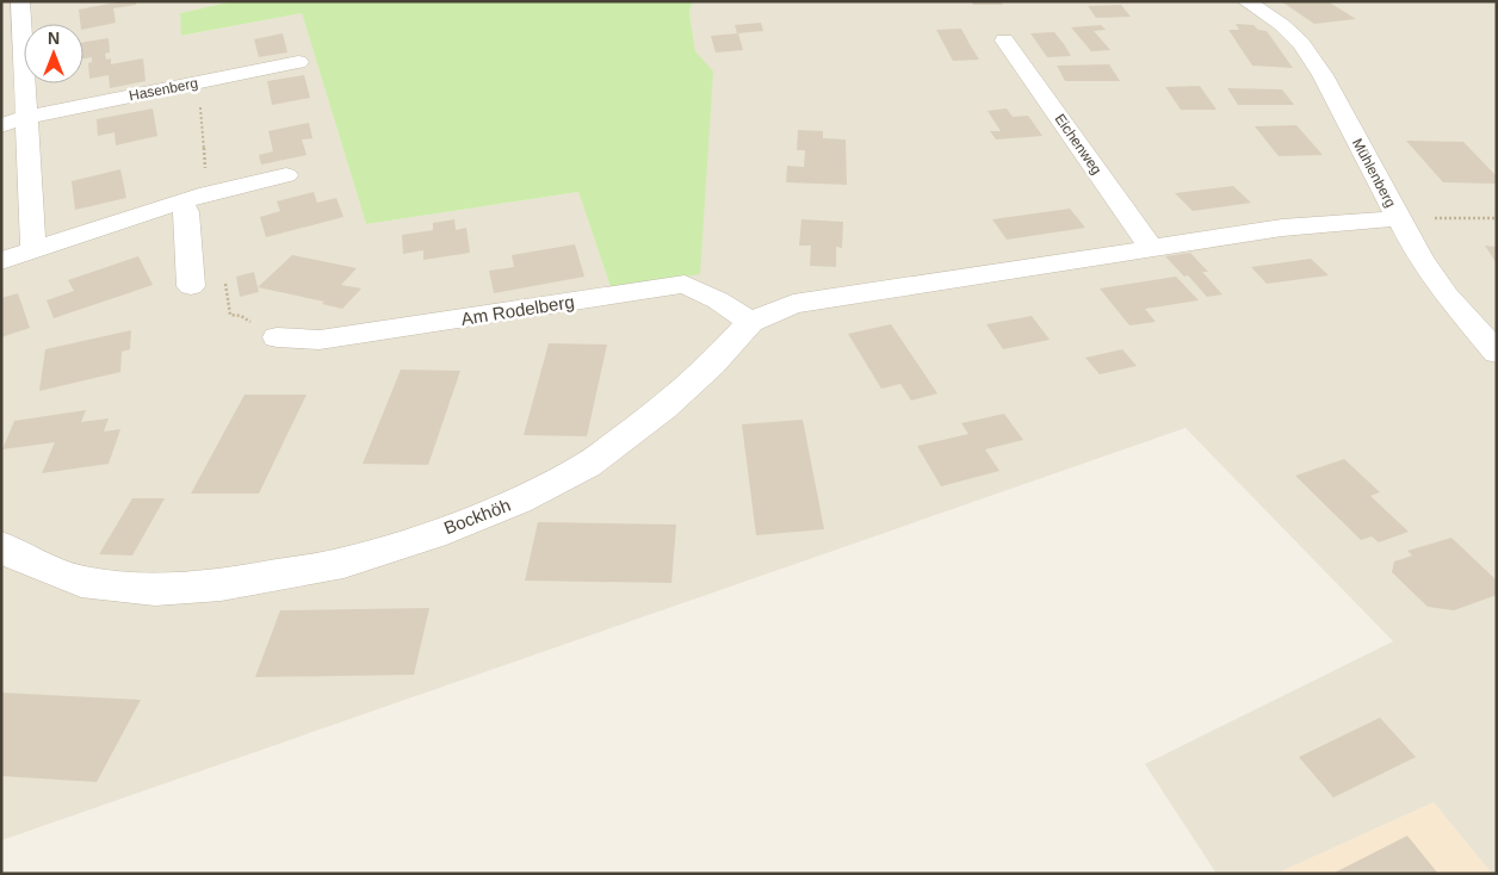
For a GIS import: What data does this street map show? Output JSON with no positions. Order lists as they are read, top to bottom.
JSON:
{
  "streets": {
    "street": [
      "Hasenberg",
      "Eichenweg",
      "Mühlenberg",
      "Am Rodelberg",
      "Bockhöh"
    ]
  },
  "crossings": [
    ["Eichenweg", "Bockhöh"],
    ["Am Rodelberg", "Bockhöh"]
  ],
  "north": "top"
}
